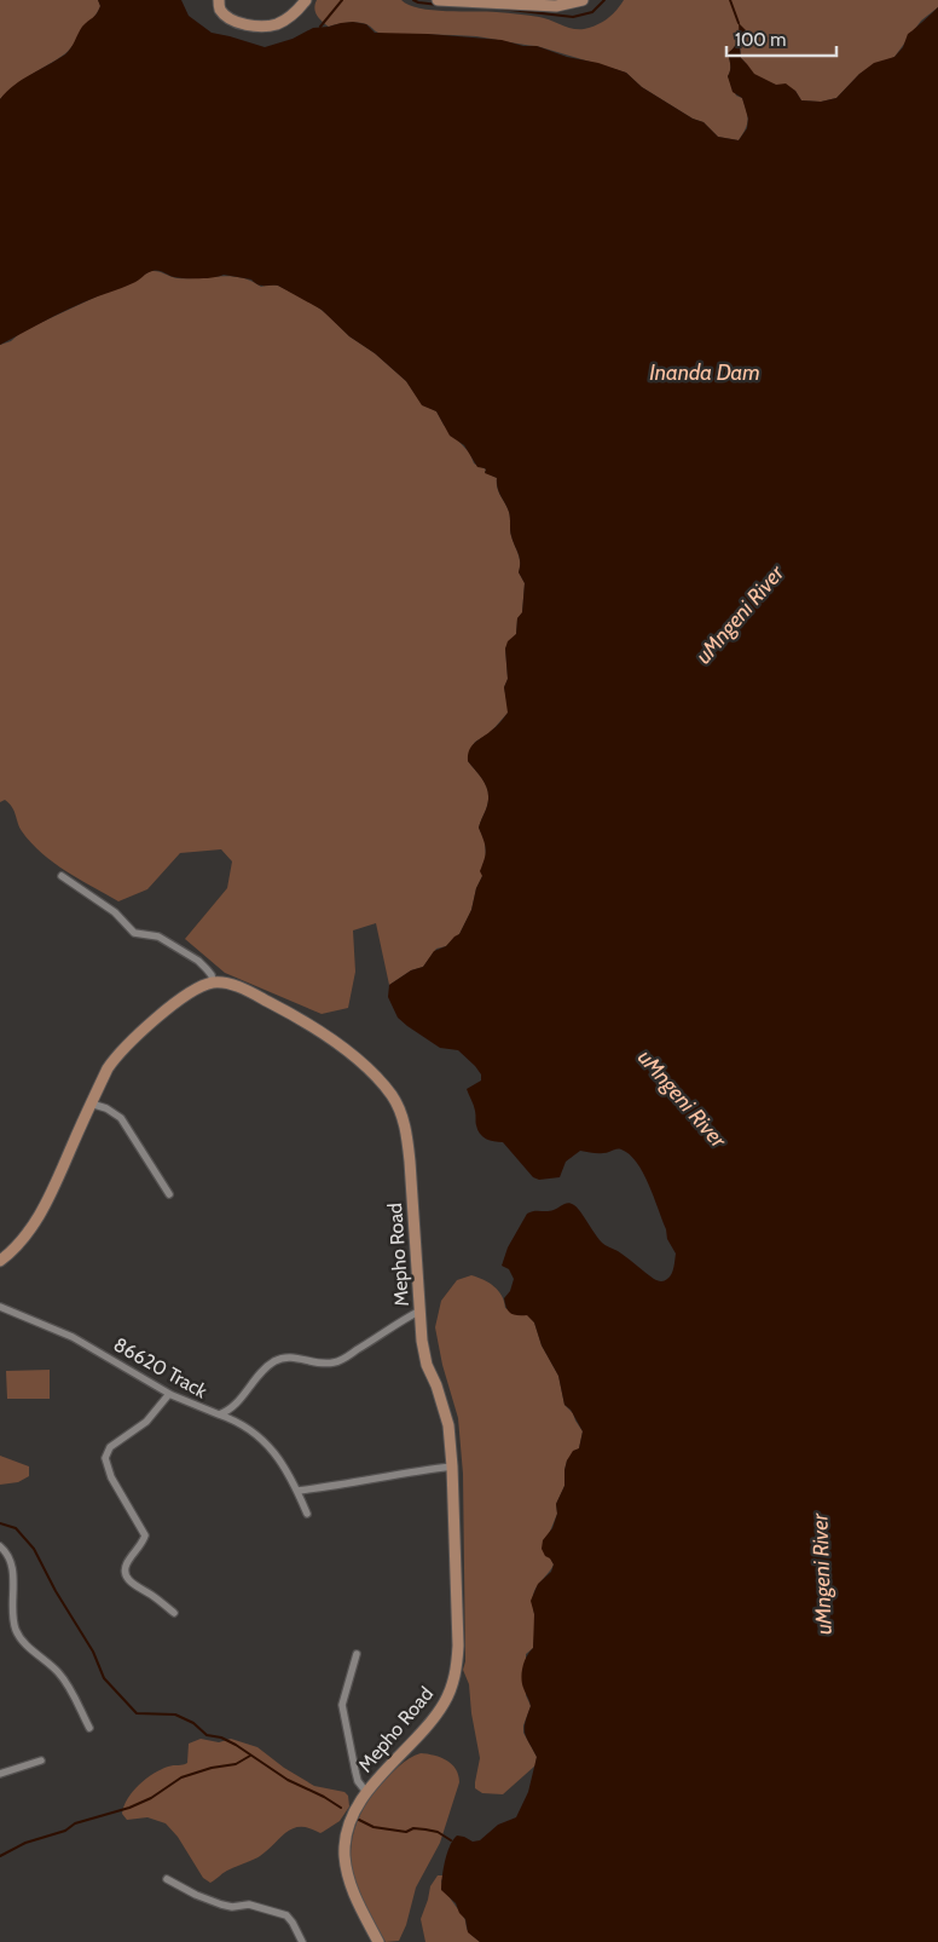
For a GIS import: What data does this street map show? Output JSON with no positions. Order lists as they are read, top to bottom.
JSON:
{
  "streets": {
    "street": ["Mepho Road", "86620 Track"]
  },
  "crossings": [
    ["Mepho Road", "86620 Track"]
  ],
  "water": ["Inanda Dam", "uMngeni River"],
  "scale_bar": "100 m"
}
